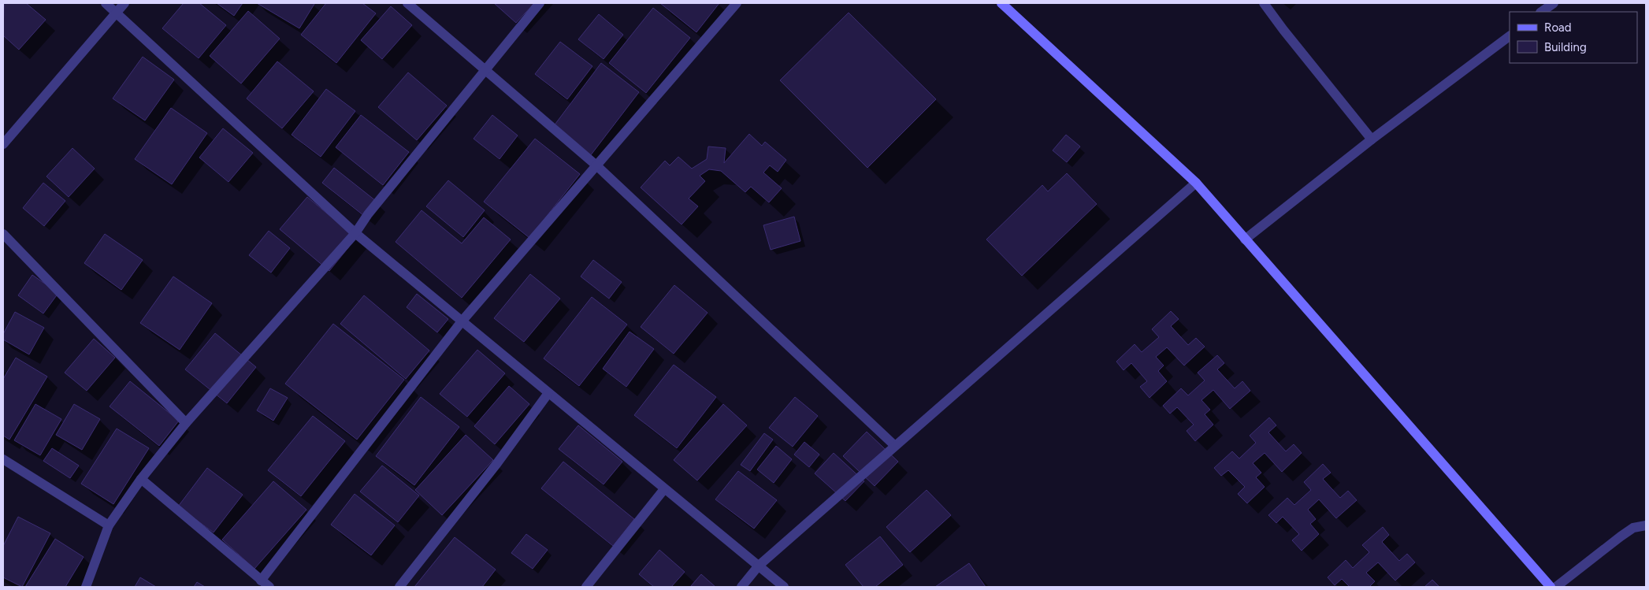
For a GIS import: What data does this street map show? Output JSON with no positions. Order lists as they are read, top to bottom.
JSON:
{
  "legend": ["Road", "Building"]
}
